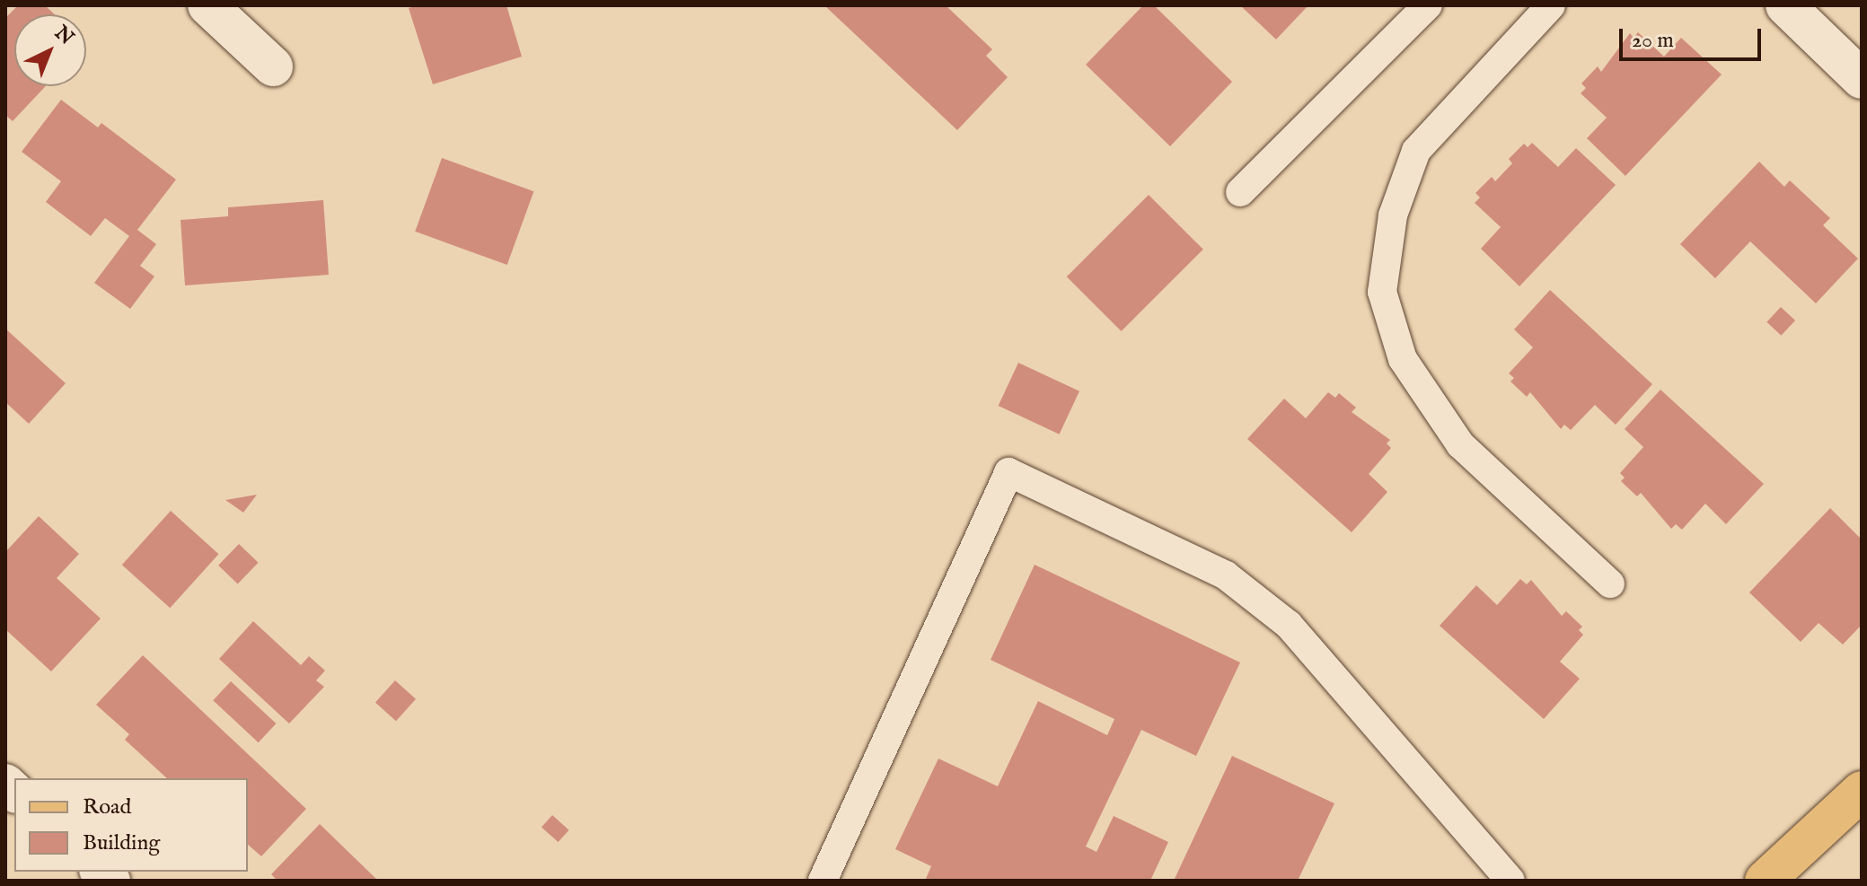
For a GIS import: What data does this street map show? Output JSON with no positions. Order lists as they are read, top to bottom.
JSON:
{
  "legend": ["Road", "Building"],
  "scale_bar": "20 m",
  "north": "top right"
}
